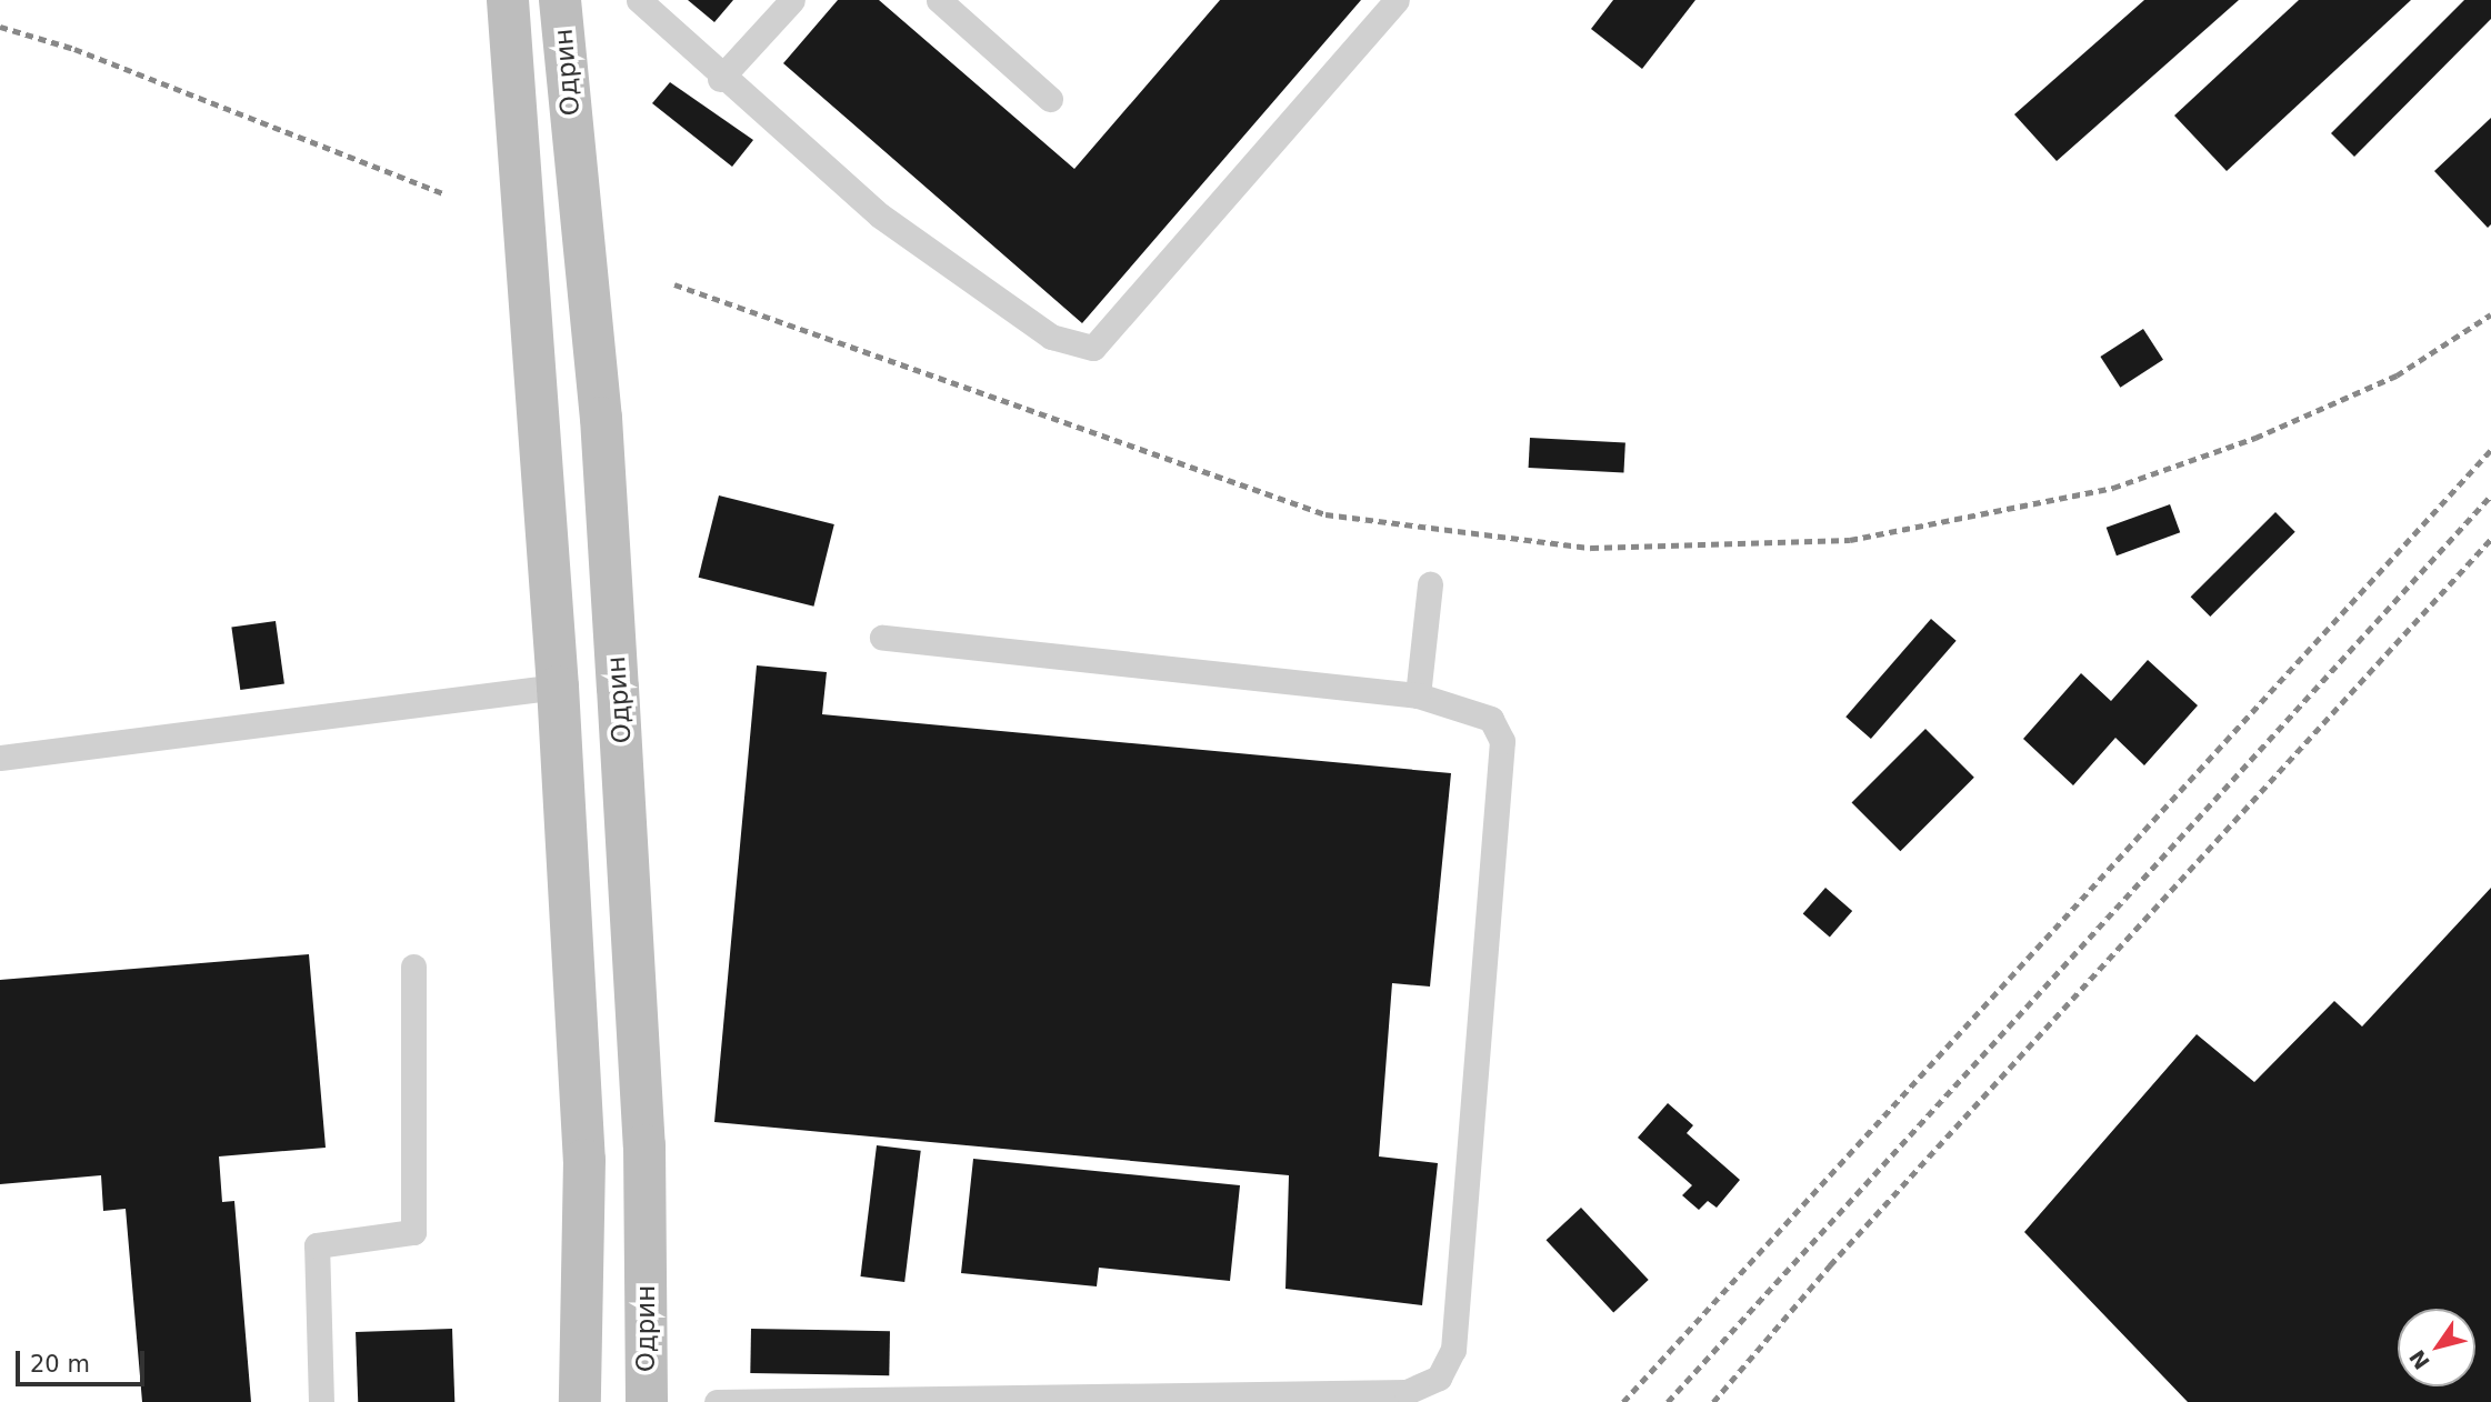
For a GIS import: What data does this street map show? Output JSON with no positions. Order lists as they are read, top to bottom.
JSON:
{
  "streets": {
    "main road": ["Одрин"]
  },
  "scale_bar": "20 m",
  "north": "bottom left"
}
